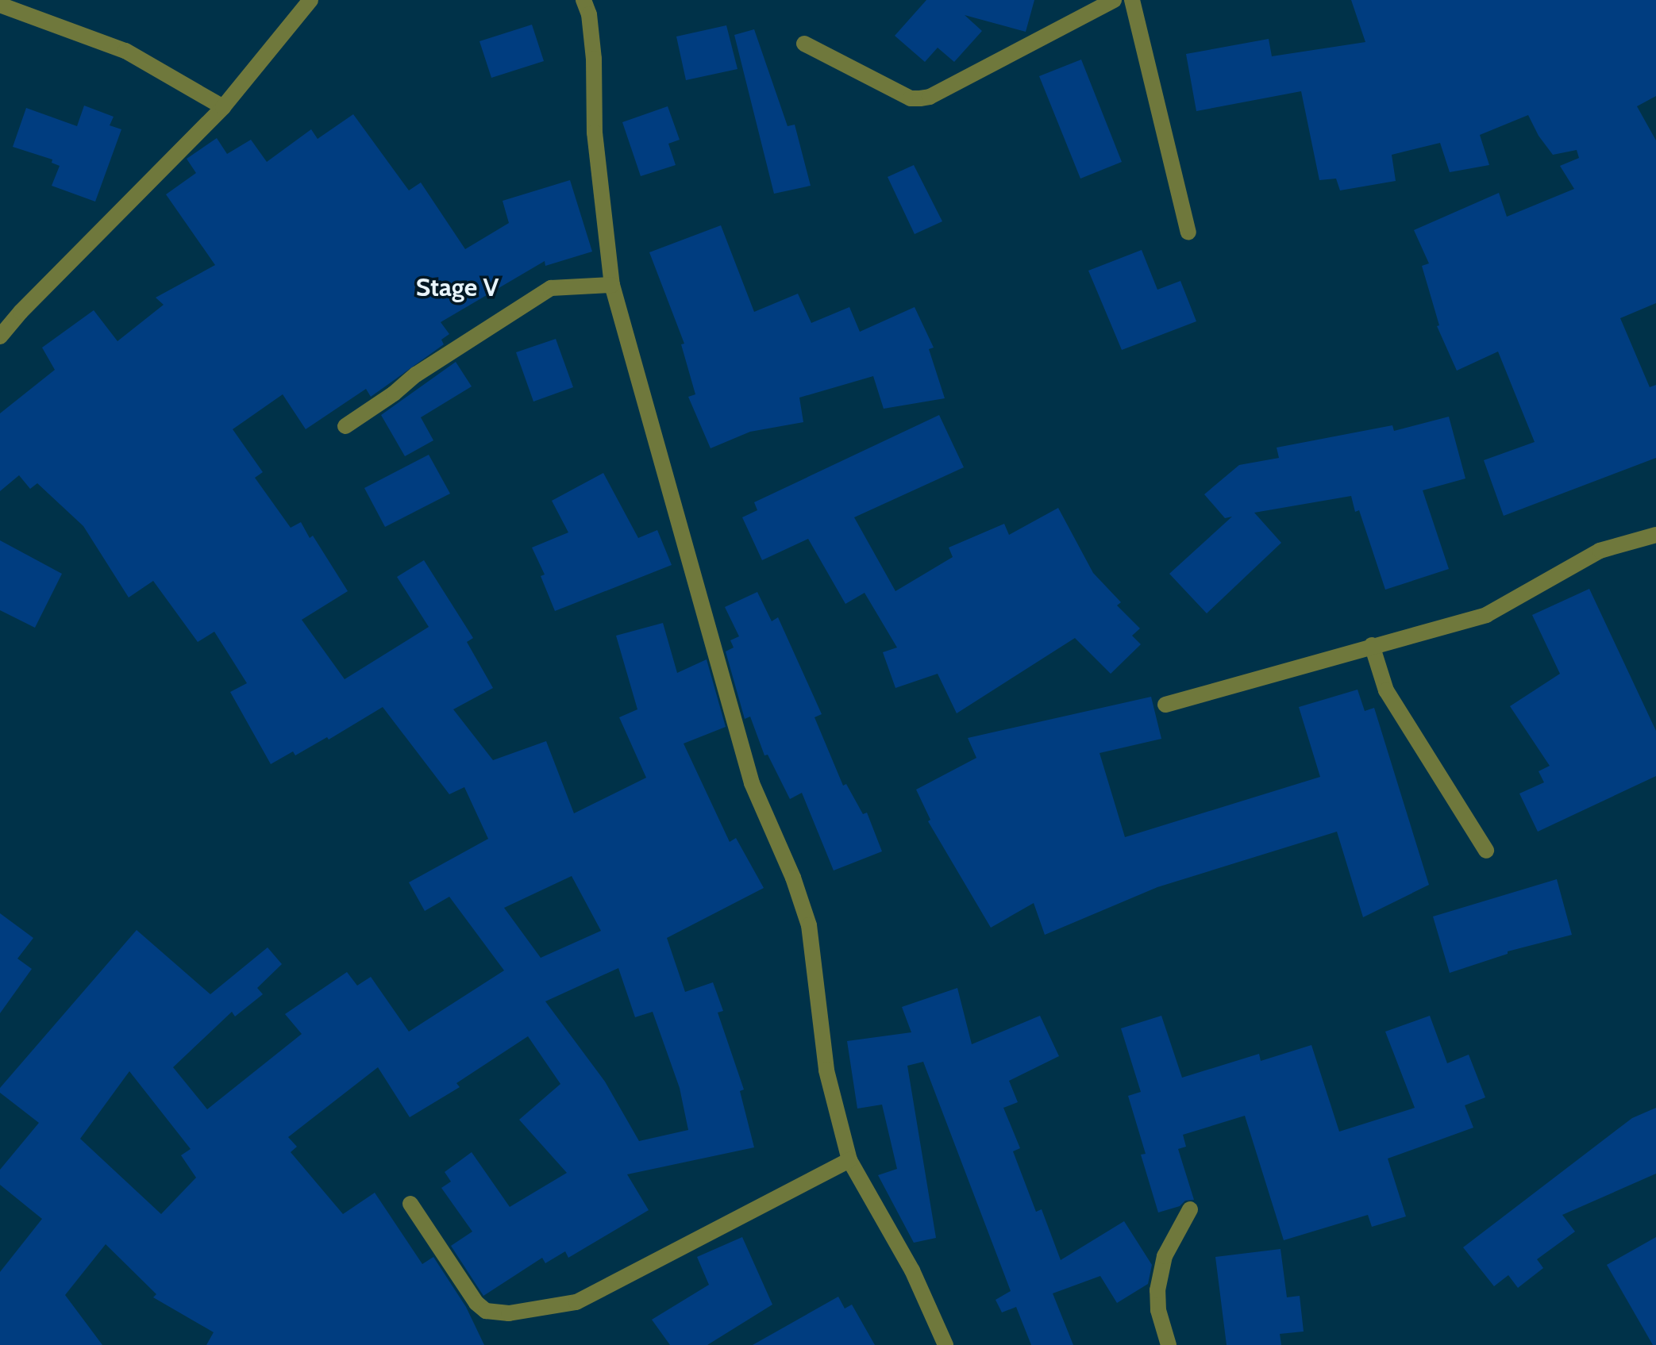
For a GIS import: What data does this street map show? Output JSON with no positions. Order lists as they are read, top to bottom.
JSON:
{
  "districts": ["Stage V"]
}
